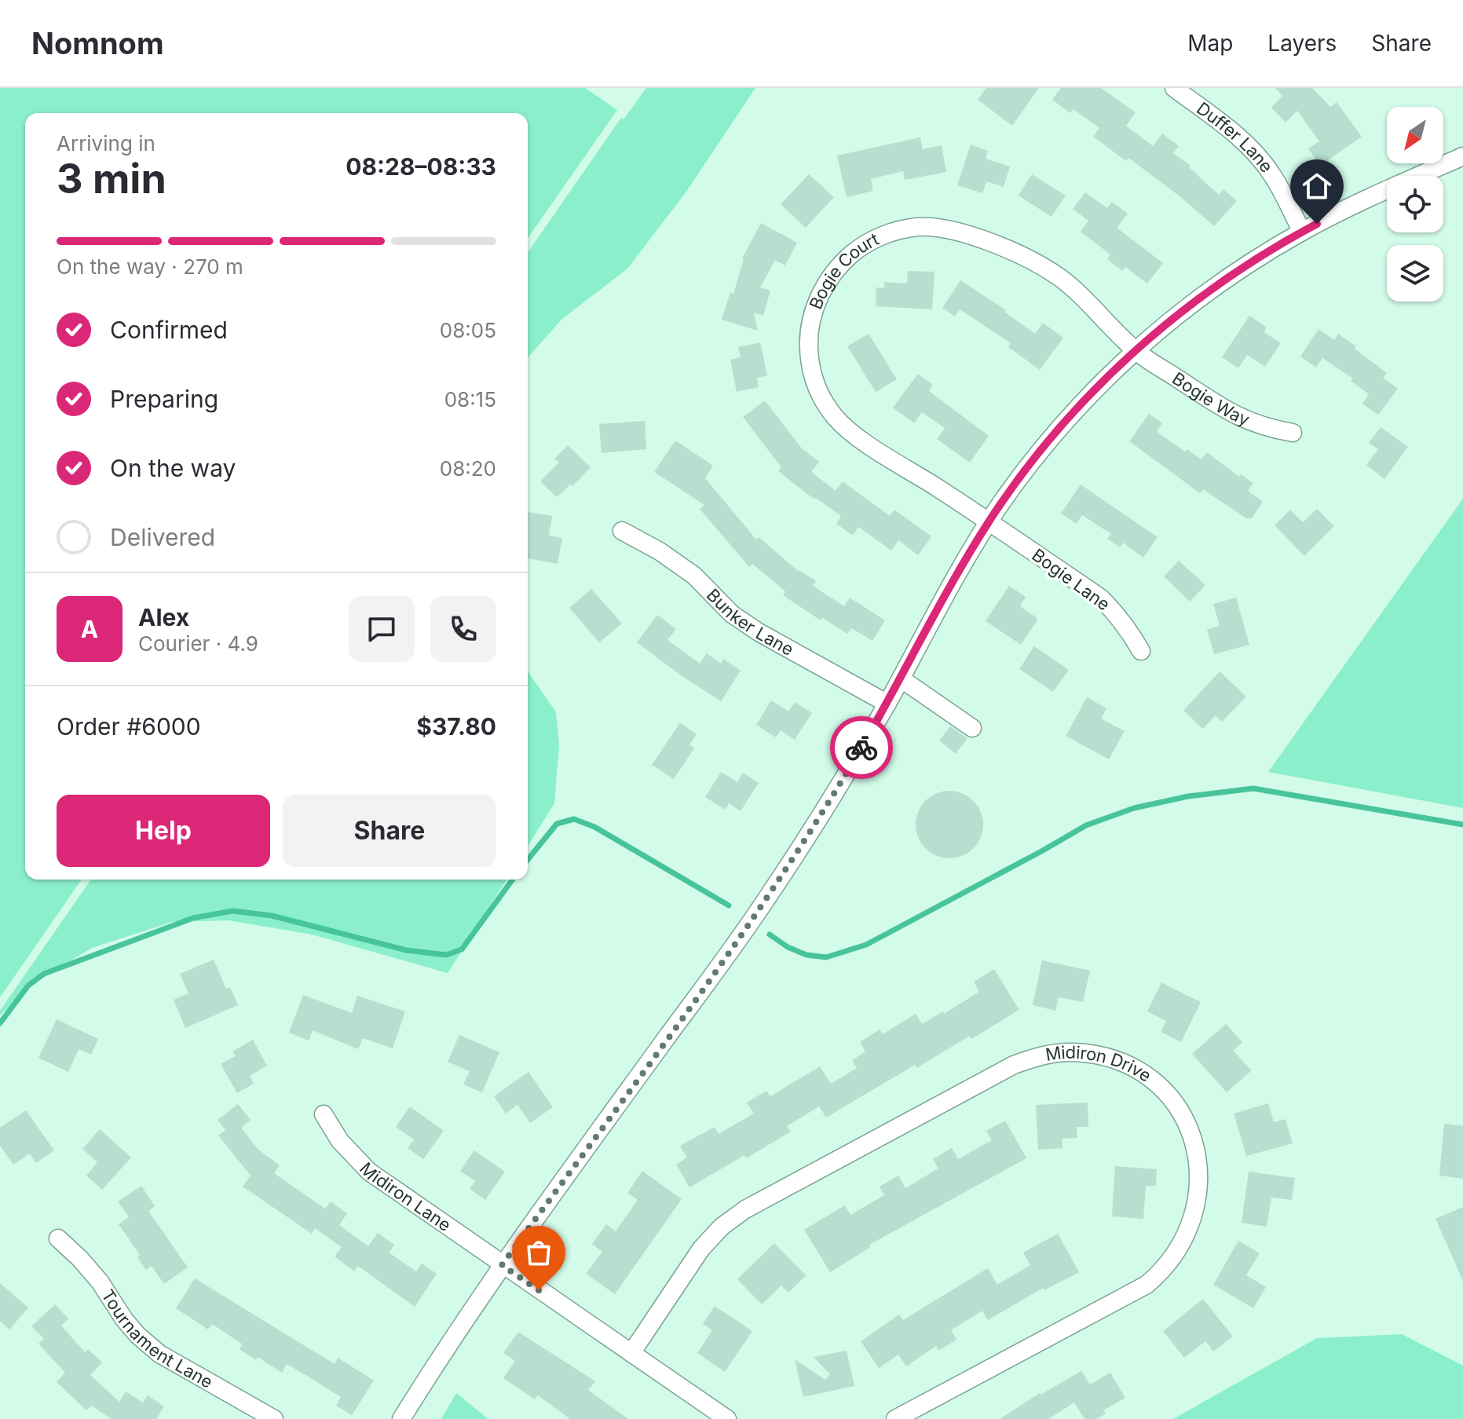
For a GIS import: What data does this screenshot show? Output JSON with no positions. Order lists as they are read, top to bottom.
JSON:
{
  "streets": {
    "street": [
      "Duffer Lane",
      "Bogie Court",
      "Bogie Way",
      "Bogie Lane",
      "Bunker Lane",
      "Midiron Drive",
      "Midiron Lane",
      "Tournament Lane"
    ]
  },
  "crossings": [
    ["Bogie Court", "Bogie Way"],
    ["Bogie Court", "Bogie Lane"]
  ],
  "north": "bottom left",
  "page": {
    "header": "Nomnom",
    "nav": ["Map", "Layers", "Share"],
    "heading": ["3 min", "Arriving in", "08:28–08:33"],
    "panel": [
      "Alex",
      "Courier · 4.9",
      "Order #6000",
      "$37.80"
    ],
    "bar": "On the way · 270 m",
    "list": [
      ["Confirmed", "08:05"],
      ["Preparing", "08:15"],
      ["On the way", "08:20"],
      "Delivered"
    ],
    "round": "A",
    "buttons": ["Help", "Share"]
  }
}
